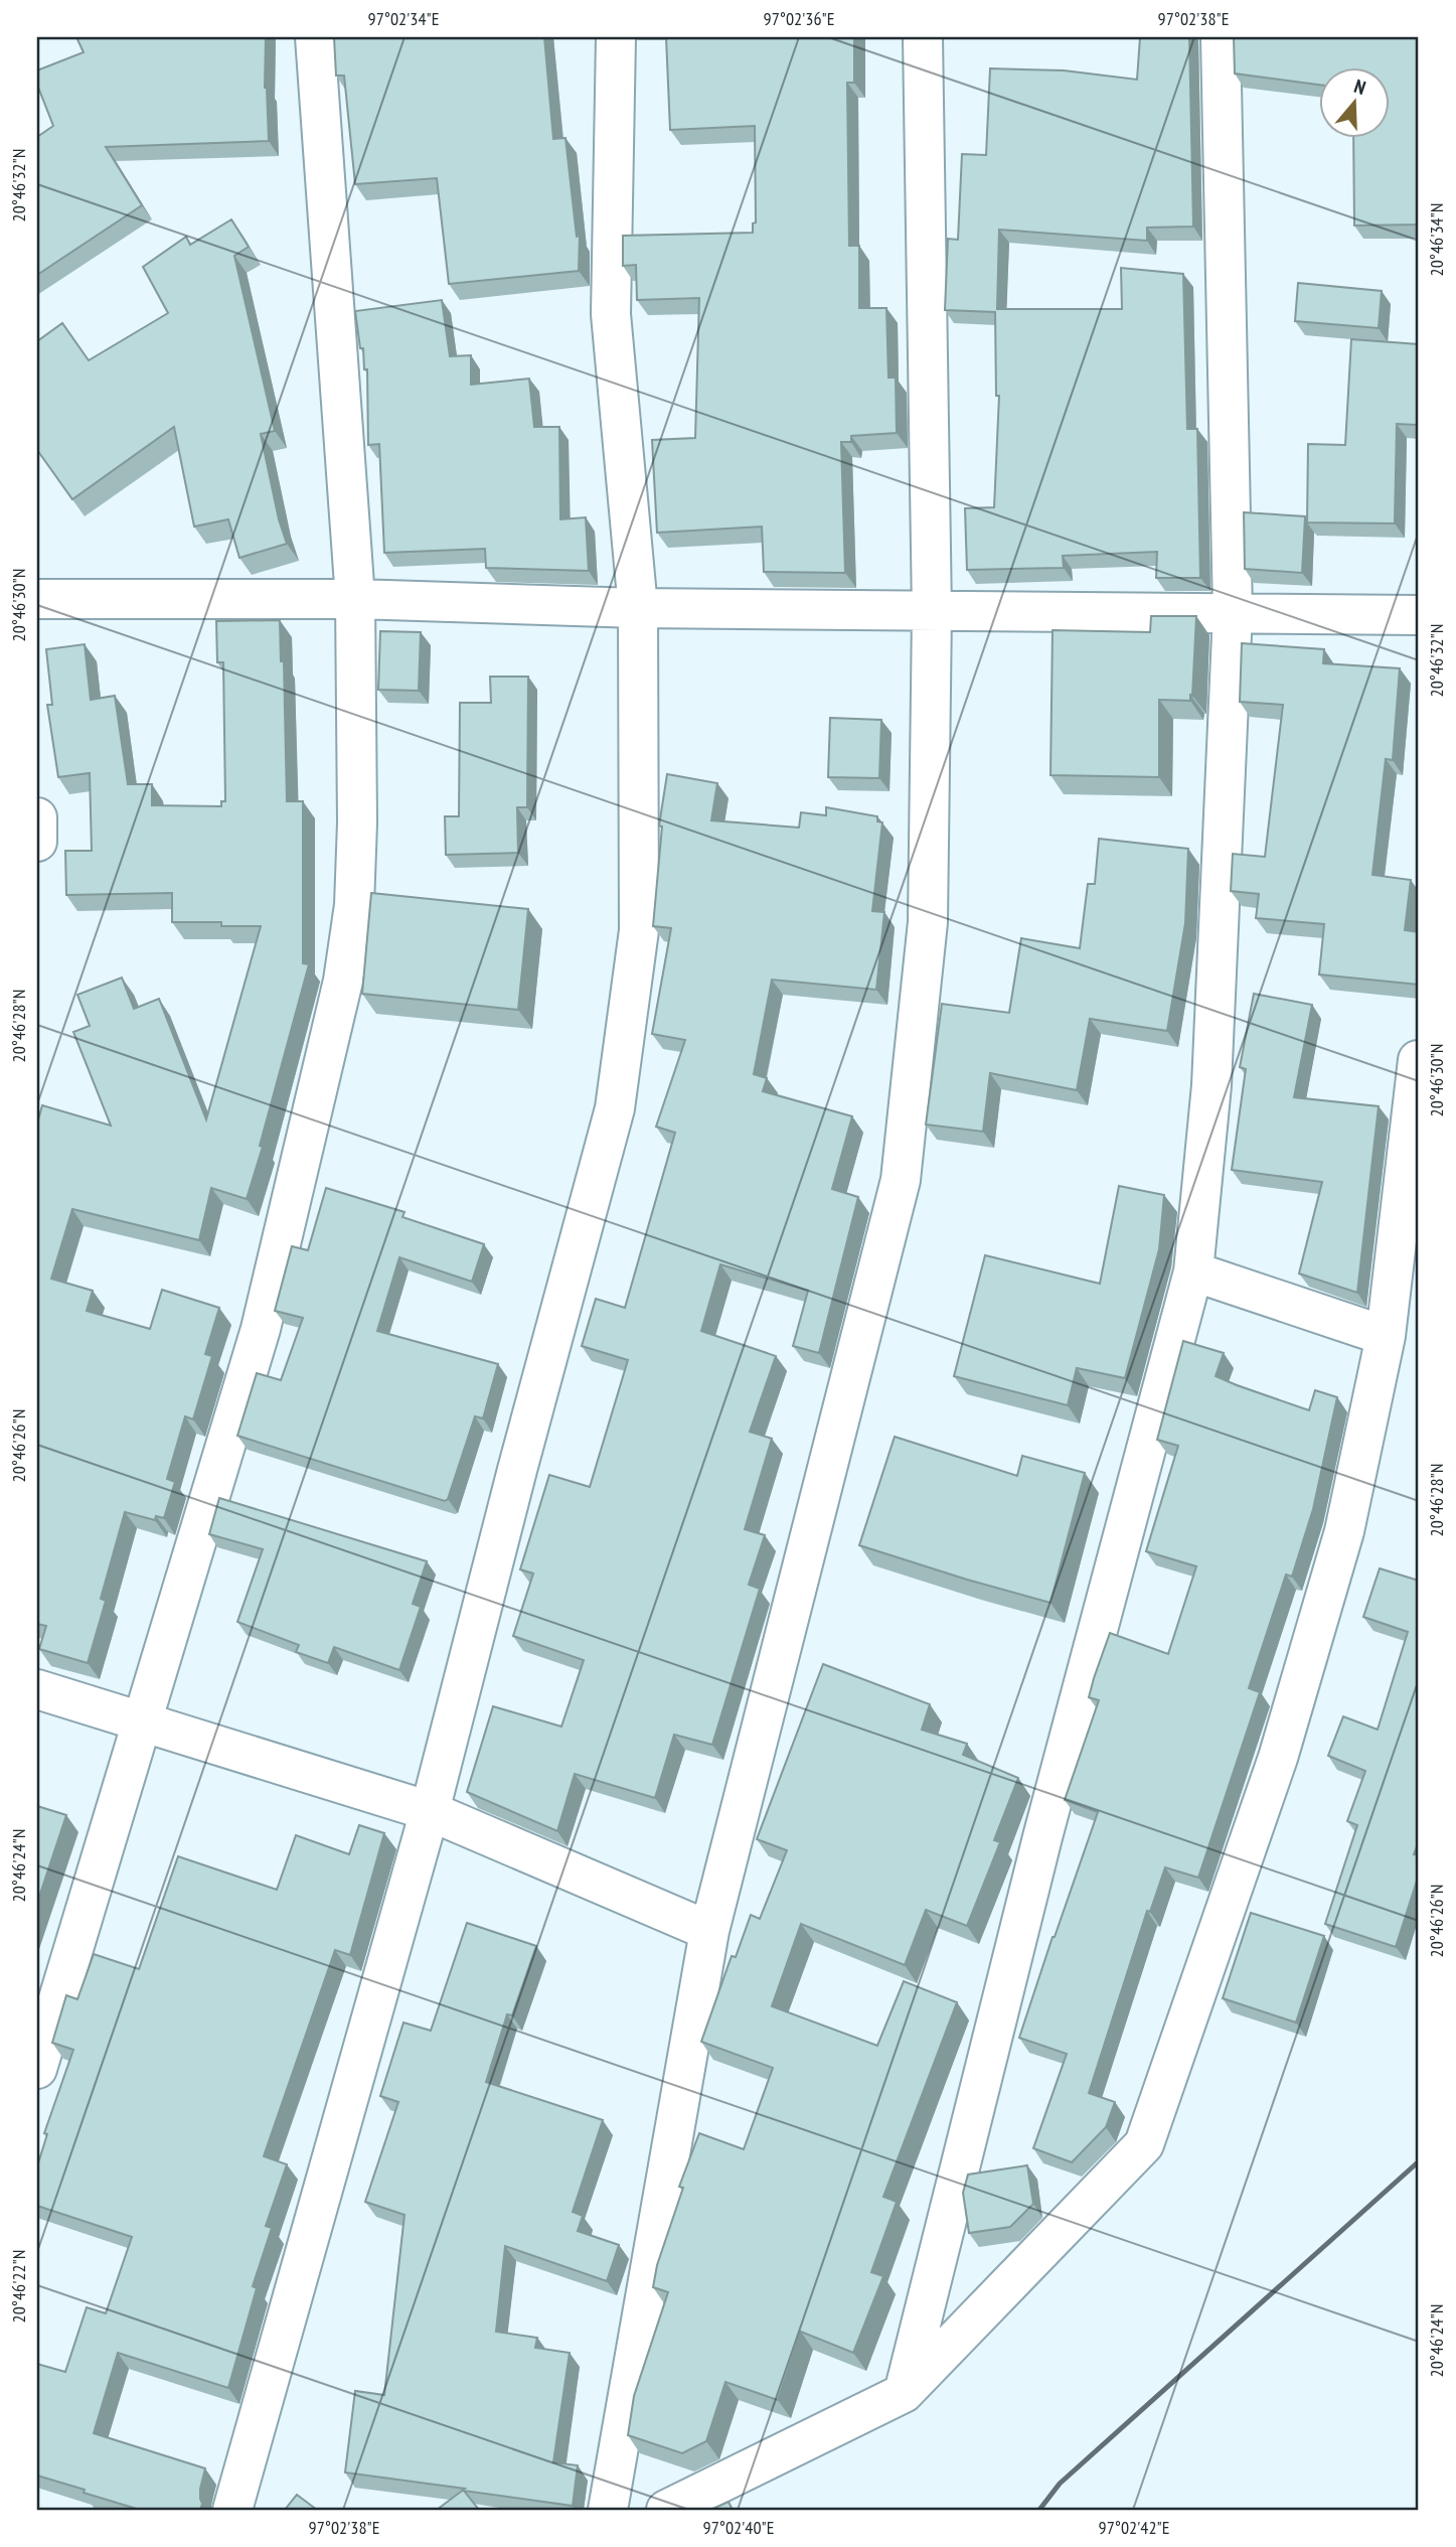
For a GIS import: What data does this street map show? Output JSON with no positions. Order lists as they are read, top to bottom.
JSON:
{
  "north": "top",
  "coordinates": [
    "97°02'34\"E",
    "97°02'36\"E",
    "97°02'38\"E",
    "20°46'32\"N",
    "20°46'34\"N",
    "20°46'30\"N",
    "20°46'28\"N",
    "20°46'26\"N",
    "20°46'24\"N",
    "20°46'22\"N",
    "97°02'40\"E",
    "97°02'42\"E"
  ]
}
